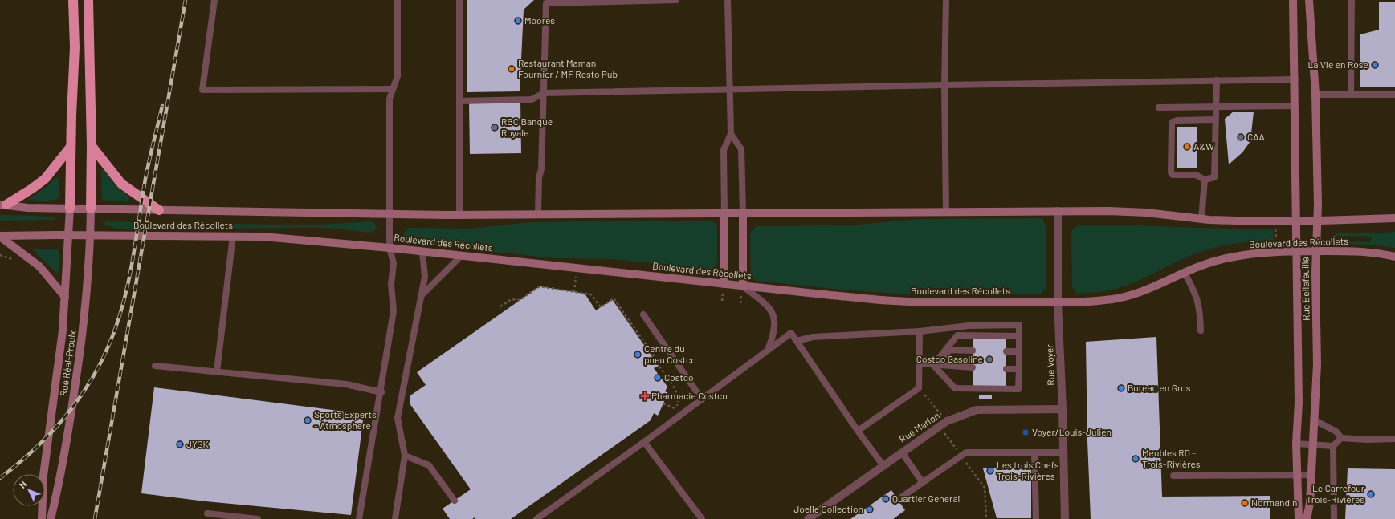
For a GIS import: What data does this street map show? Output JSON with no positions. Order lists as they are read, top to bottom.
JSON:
{
  "streets": {
    "main road": ["Boulevard des Récollets", "Rue Bellefeuille", "Rue Réal-Proulx"],
    "street": ["Rue Voyer", "Rue Marion"]
  },
  "crossings": [
    ["Boulevard des Récollets", "Rue Bellefeuille"],
    ["Boulevard des Récollets", "Rue Réal-Proulx"],
    ["Boulevard des Récollets", "Rue Voyer"],
    ["Rue Voyer", "Rue Marion"]
  ],
  "places": {
    "other": [
      "Moores",
      "La Vie en Rose",
      "Restaurant Maman Fournier / MF Resto Pub",
      "RBC Banque Royale",
      "CAA",
      "A&W",
      "Centre du pneu Costco",
      "Costco Gasoline",
      "Costco",
      "Bureau en Gros",
      "Sports Experts - Atmosphere",
      "JYSK",
      "Meubles RD - Trois-Rivières",
      "Les trois Chefs Trois-Rivières",
      "Le Carrefour Trois-Rivières",
      "Quartier General",
      "Normandin",
      "Joelle Collection"
    ],
    "health": ["Pharmacie Costco"],
    "transit": ["Voyer/Louis-Julien"]
  },
  "north": "top left"
}
